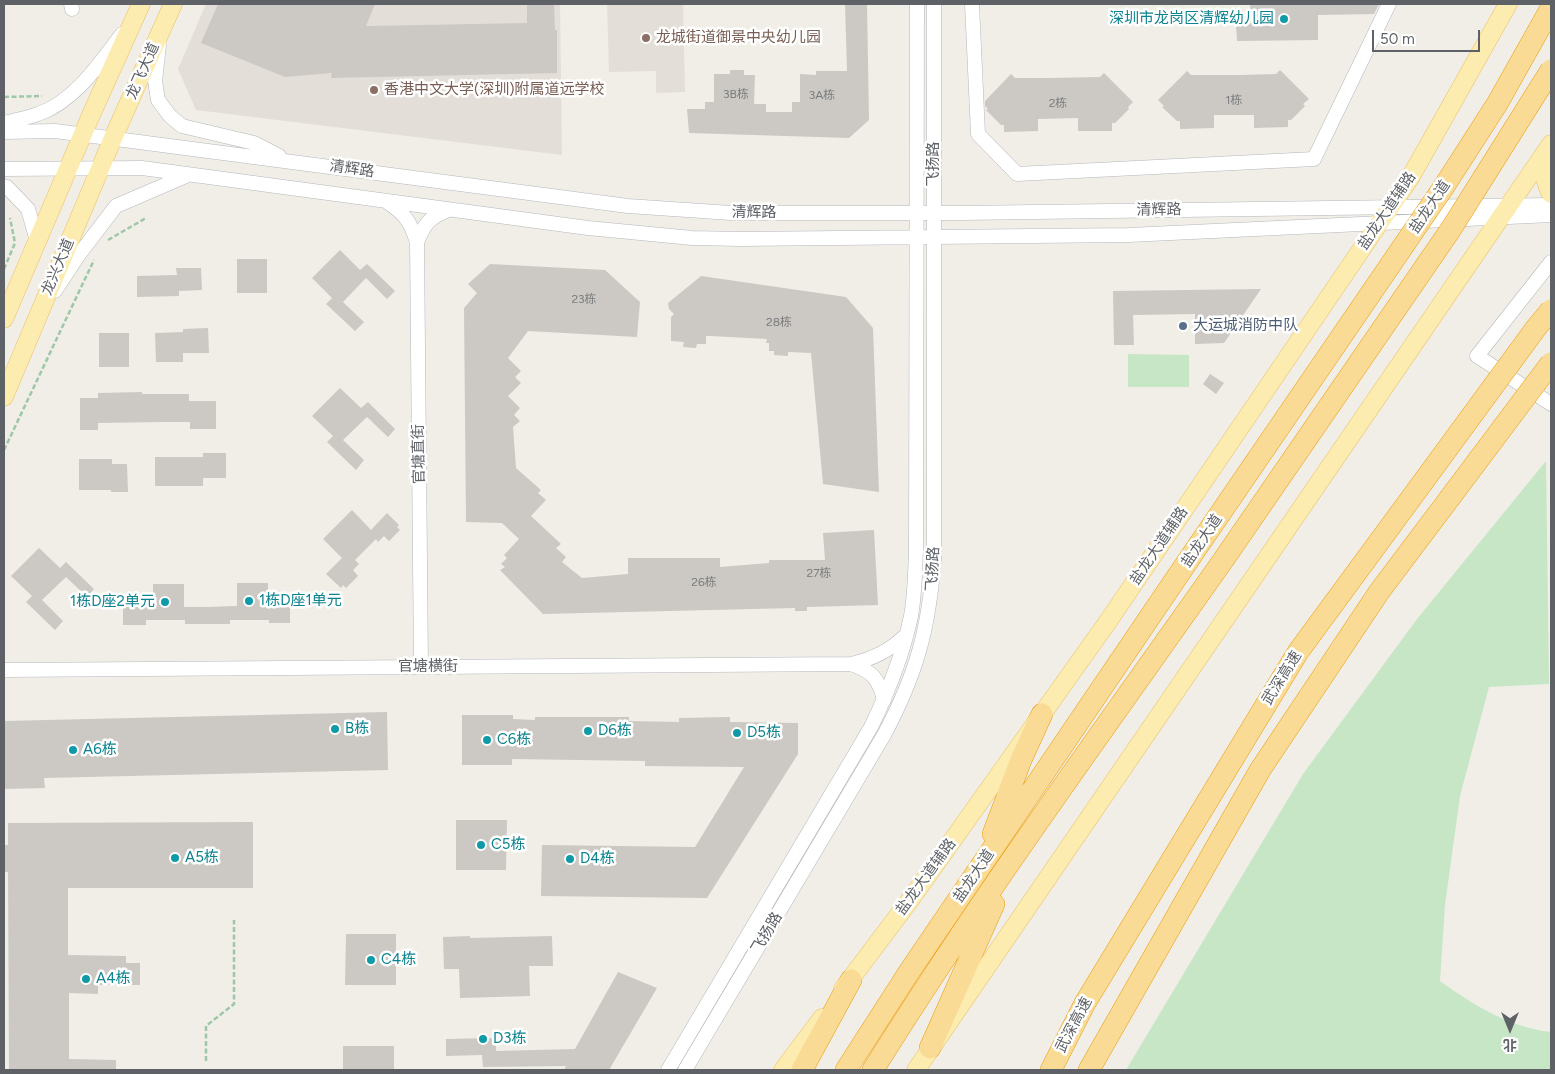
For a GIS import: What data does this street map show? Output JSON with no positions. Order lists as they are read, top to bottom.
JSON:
{
  "streets": {
    "highway": ["盐龙大道", "武深高速"],
    "main road": ["龙飞大道", "盐龙大道辅路", "龙兴大道"],
    "street": [
      "飞扬路",
      "清辉路",
      "官塘直街",
      "官塘横街"
    ]
  },
  "crossings": [
    ["龙飞大道", "清辉路"],
    ["龙飞大道", "龙兴大道"],
    ["飞扬路", "清辉路"],
    ["飞扬路", "官塘横街"],
    ["清辉路", "盐龙大道辅路"],
    ["清辉路", "龙兴大道"],
    ["清辉路", "官塘直街"],
    ["官塘直街", "官塘横街"]
  ],
  "places": [
    "深圳市龙岗区清辉幼儿园",
    "龙城街道御景中央幼儿园",
    "香港中文大学(深圳)附属道远学校",
    "大运城消防中队",
    "1栋D座1单元",
    "1栋D座2单元",
    "B栋",
    "D6栋",
    "D5栋",
    "C6栋",
    "A6栋",
    "C5栋",
    "A5栋",
    "D4栋",
    "C4栋",
    "A4栋",
    "D3栋"
  ],
  "house_numbers": [
    "3B栋",
    "3A栋",
    "1栋",
    "2栋",
    "23栋",
    "28栋",
    "27栋",
    "26栋"
  ],
  "scale_bar": "50 m",
  "north": "bottom"
}
